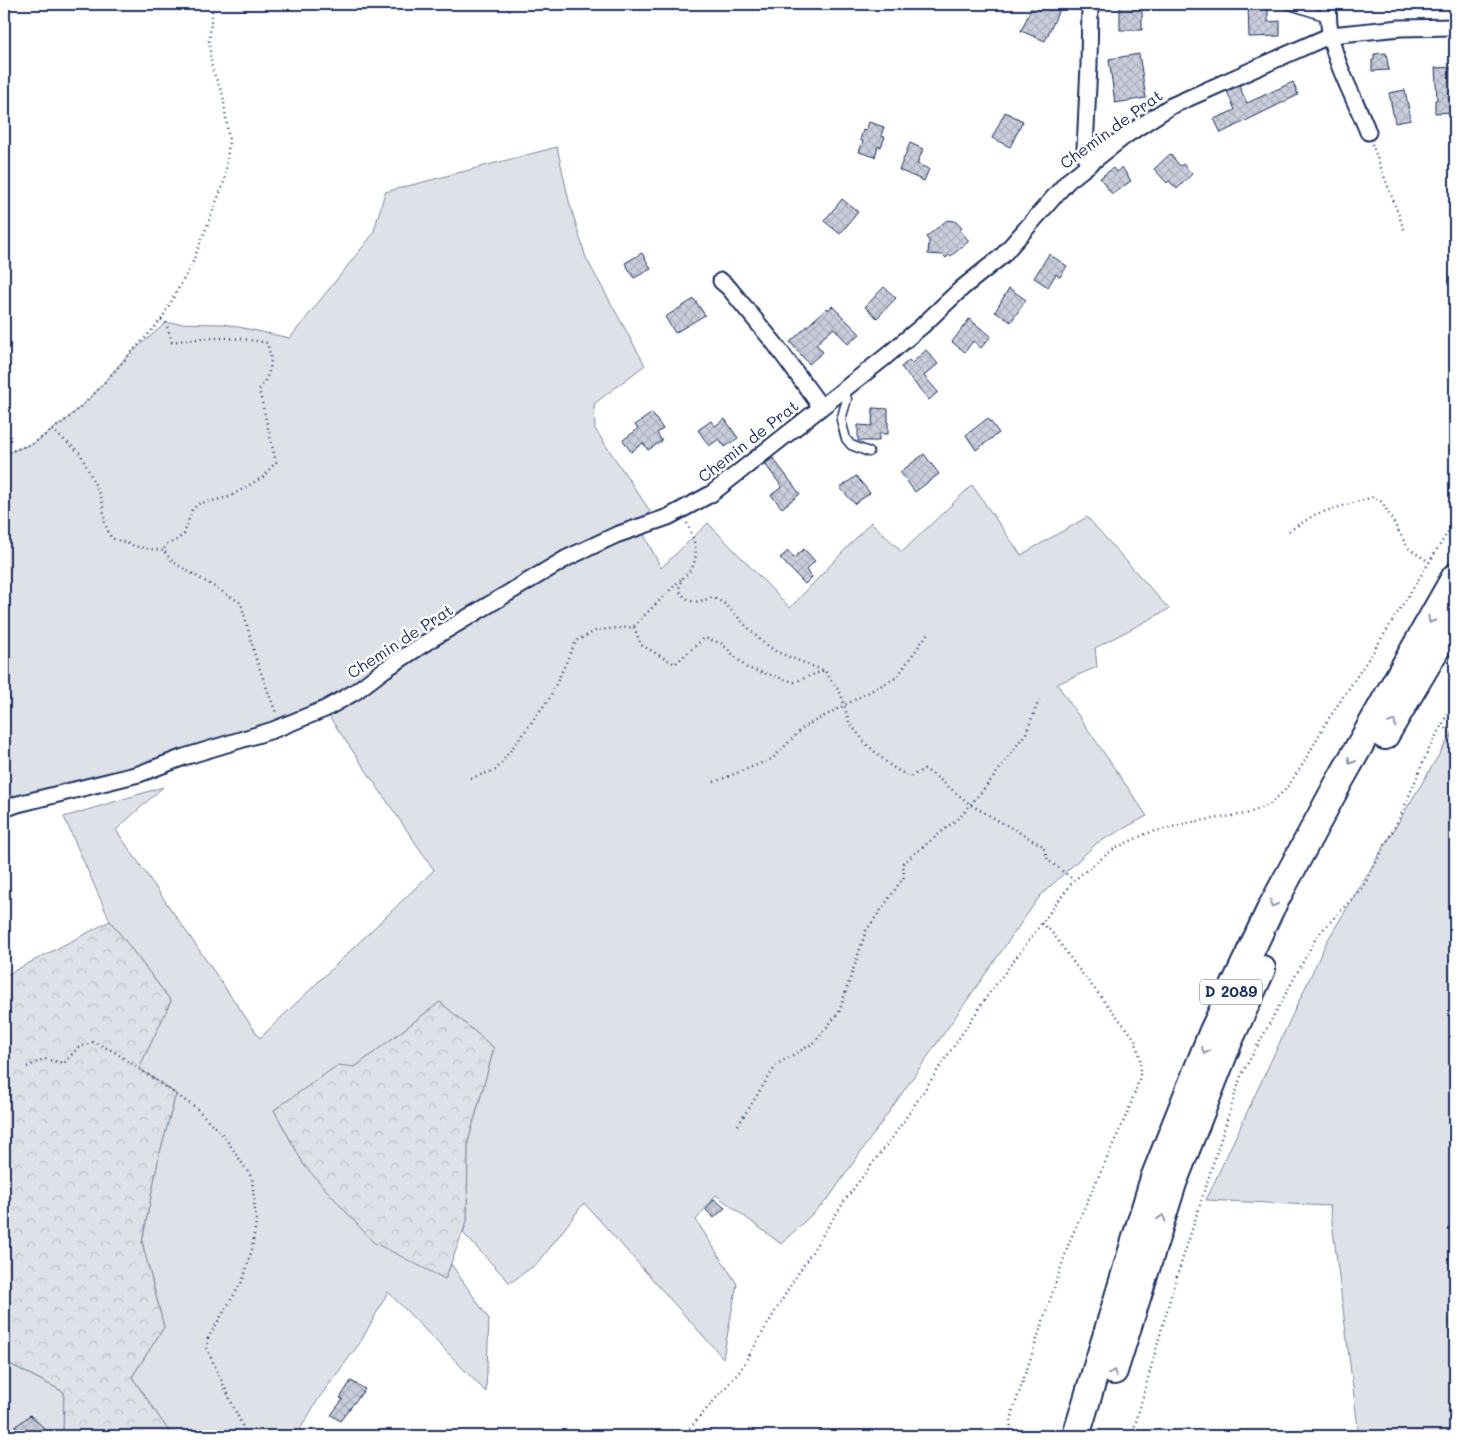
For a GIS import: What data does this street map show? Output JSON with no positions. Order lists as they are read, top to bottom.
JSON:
{
  "streets": {
    "highway": ["D 2089"],
    "street": ["Chemin de Prat"]
  }
}
